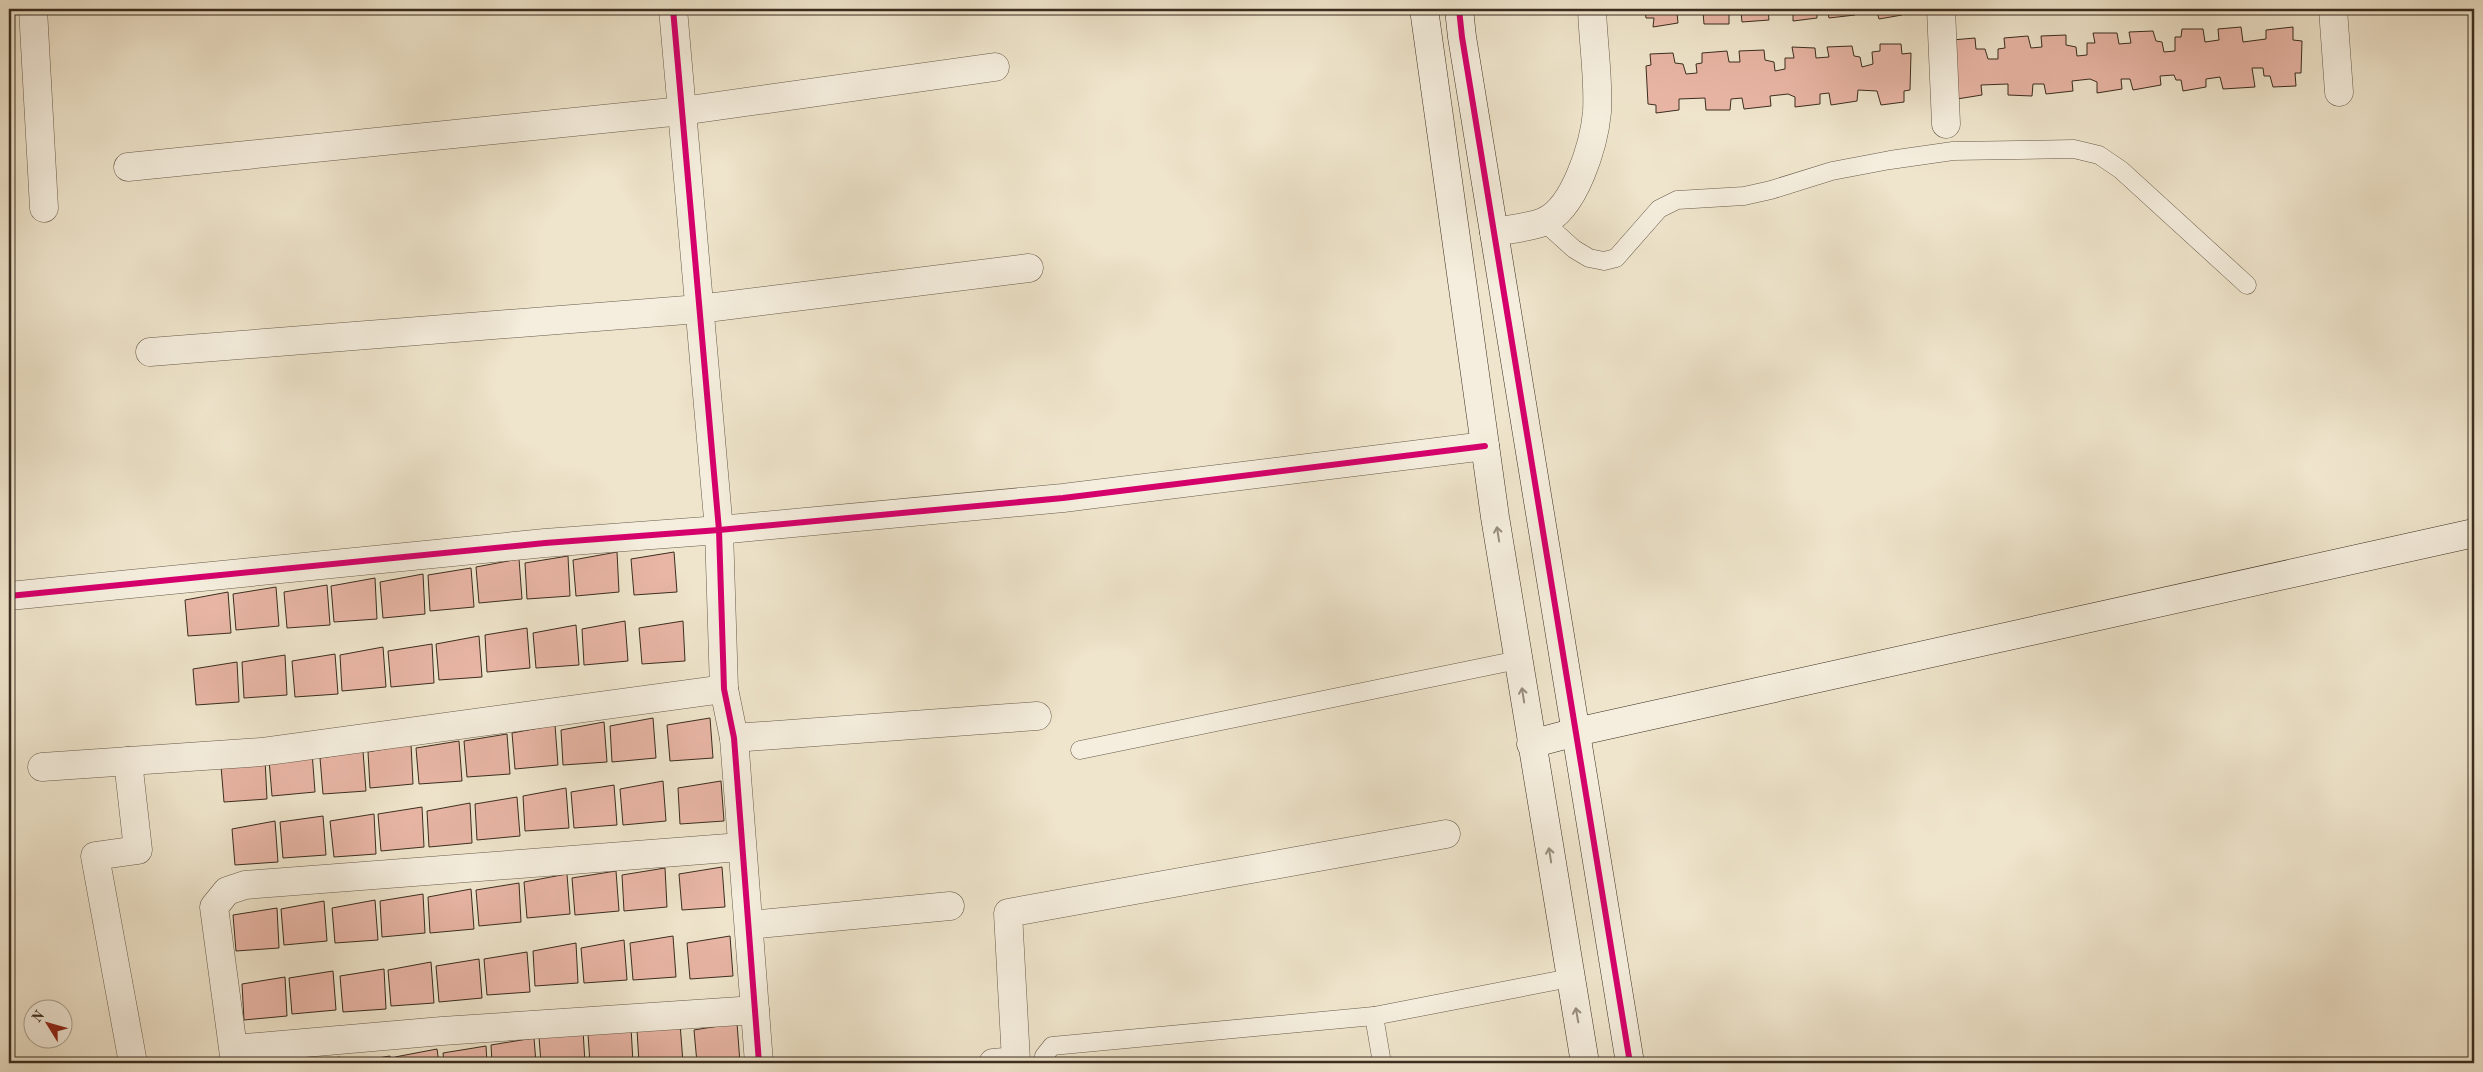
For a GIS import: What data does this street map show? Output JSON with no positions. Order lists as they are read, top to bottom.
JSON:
{
  "north": "top left"
}
